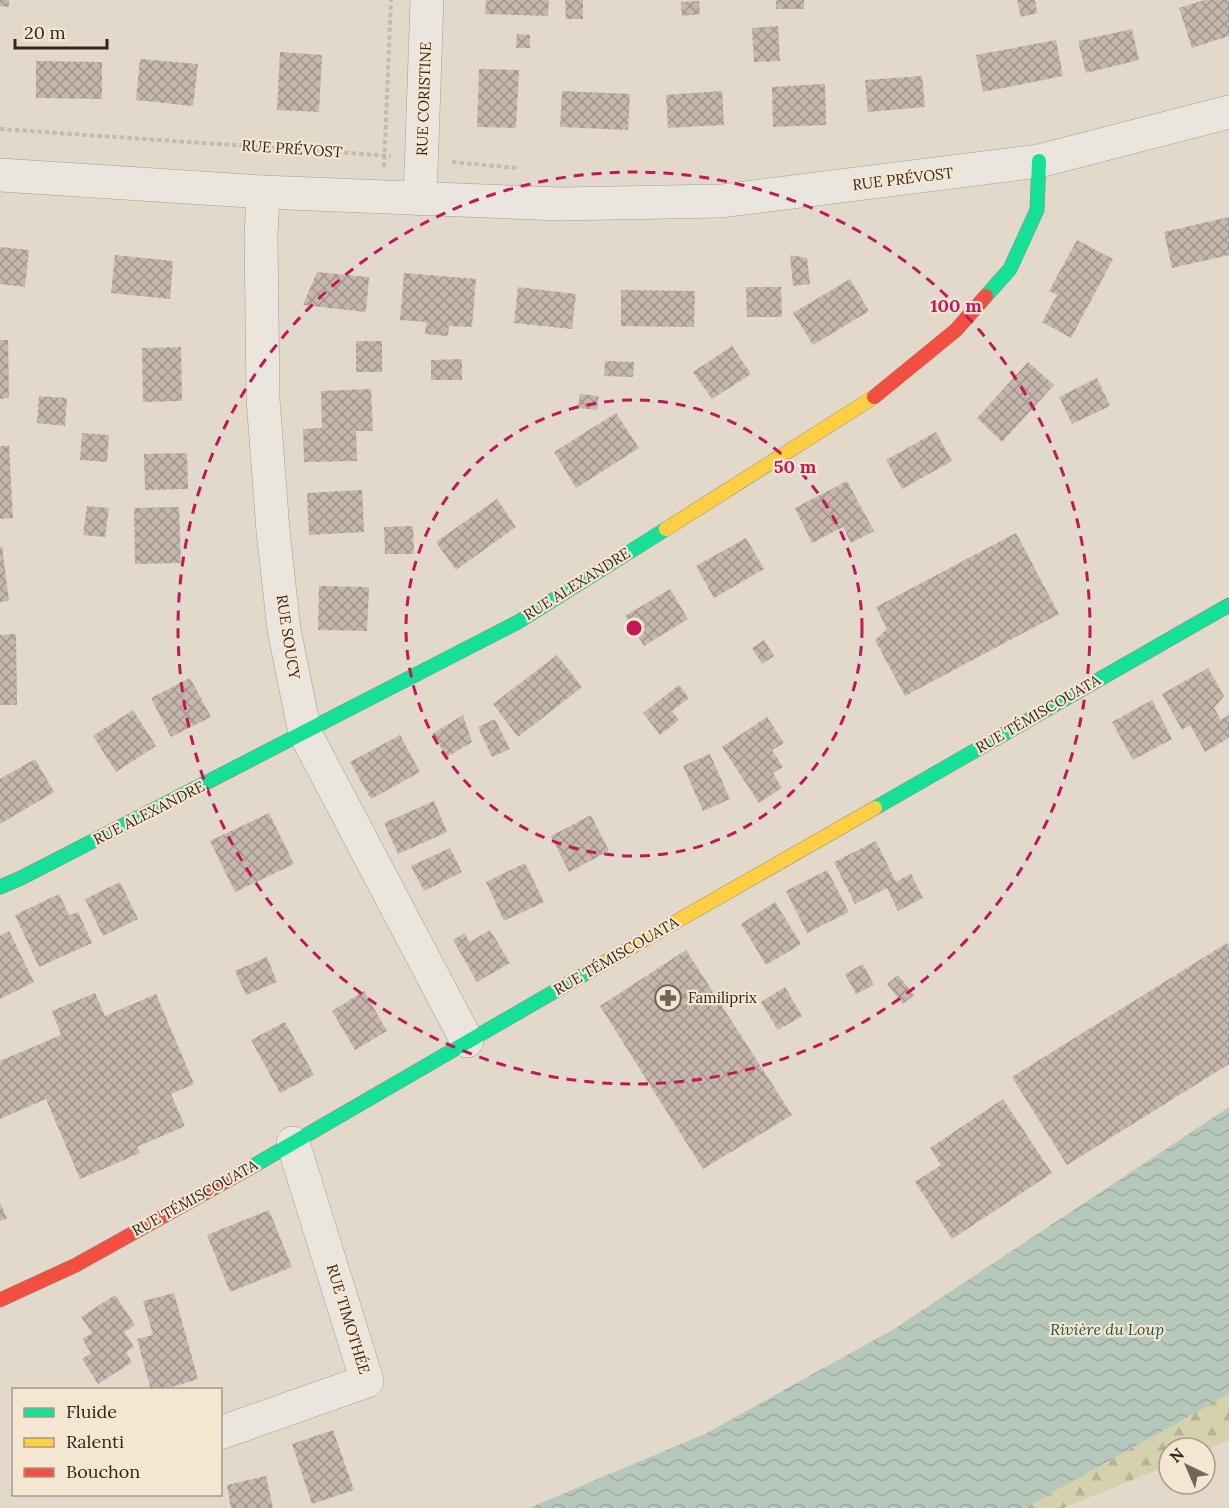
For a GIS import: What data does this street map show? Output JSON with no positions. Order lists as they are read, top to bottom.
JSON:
{
  "streets": {
    "main road": ["RUE ALEXANDRE", "RUE TÉMISCOUATA"],
    "street": [
      "RUE CORISTINE",
      "RUE PRÉVOST",
      "RUE SOUCY",
      "RUE TIMOTHÉE"
    ]
  },
  "crossings": [
    ["RUE CORISTINE", "RUE PRÉVOST"],
    ["RUE PRÉVOST", "RUE ALEXANDRE"],
    ["RUE PRÉVOST", "RUE SOUCY"],
    ["RUE ALEXANDRE", "RUE SOUCY"],
    ["RUE SOUCY", "RUE TÉMISCOUATA"],
    ["RUE TÉMISCOUATA", "RUE TIMOTHÉE"]
  ],
  "water": ["Rivière du Loup"],
  "places": {
    "pharmacy": ["Familiprix"]
  },
  "legend": ["Fluide", "Ralenti", "Bouchon"],
  "scale_bar": "20 m",
  "north": "top left",
  "rings": ["100 m", "50 m"]
}
